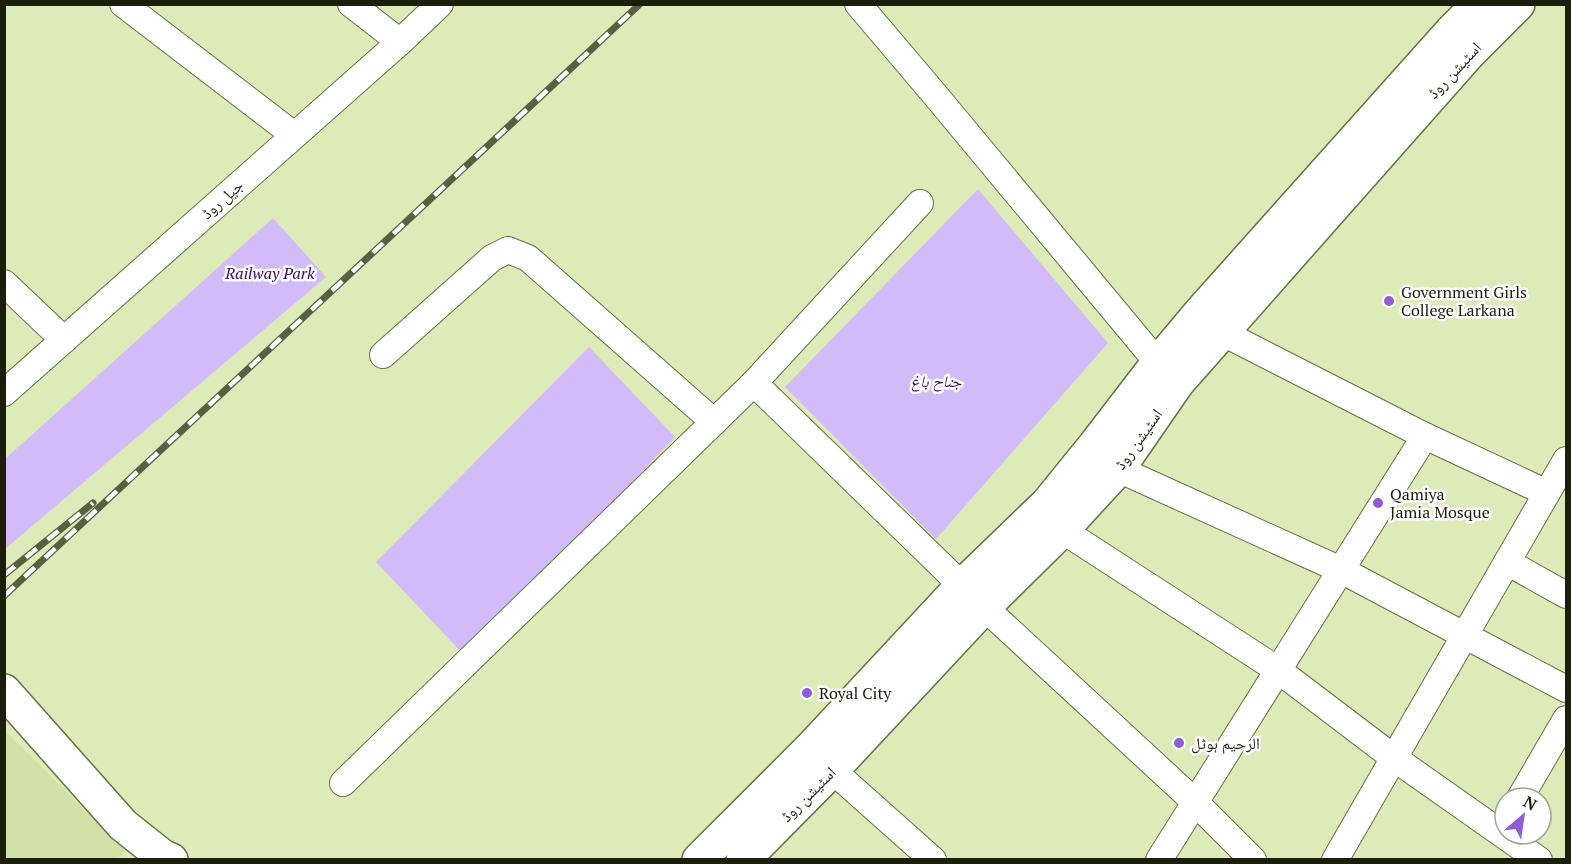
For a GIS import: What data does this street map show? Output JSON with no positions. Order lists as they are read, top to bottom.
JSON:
{
  "streets": {
    "main road": ["اسٹیشن روڈ"],
    "street": ["جیل روڈ"]
  },
  "parks": ["Railway Park", "جناح باغ"],
  "places": [
    "Government Girls College Larkana",
    "Qamiya Jamia Mosque",
    "Royal City",
    "الرحیم ہوٹل"
  ],
  "north": "top right"
}
